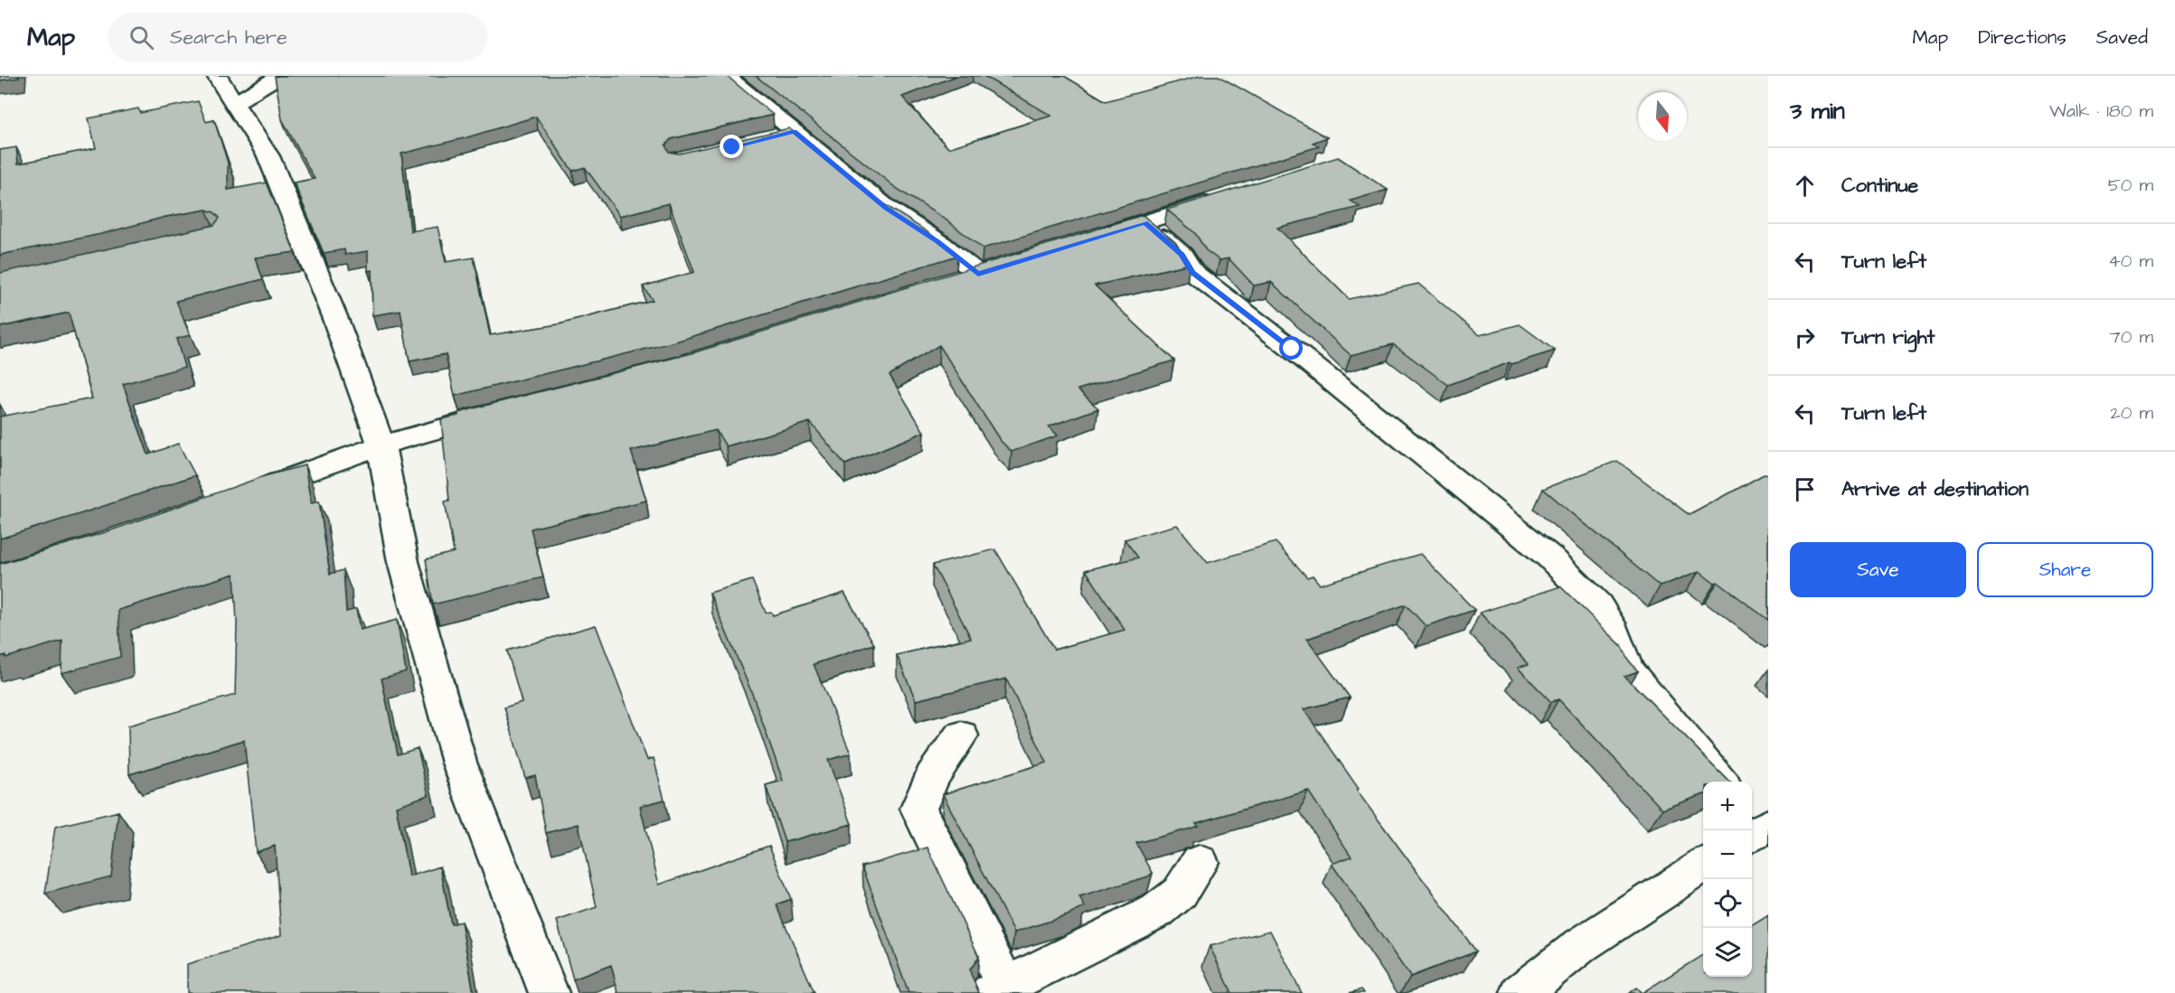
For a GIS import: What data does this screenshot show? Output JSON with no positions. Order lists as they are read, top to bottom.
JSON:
{
  "north": "bottom",
  "page": {
    "header": "Map",
    "search": "Search here",
    "nav": ["Map", "Directions", "Saved"],
    "heading": ["3 min", "Walk · 180 m"],
    "list": [
      ["Continue", "50 m"],
      ["Turn left", "40 m"],
      ["Turn right", "70 m"],
      ["Turn left", "20 m"],
      "Arrive at destination"
    ],
    "buttons": ["Save", "Share"],
    "map_buttons": ["+", "−"]
  }
}
